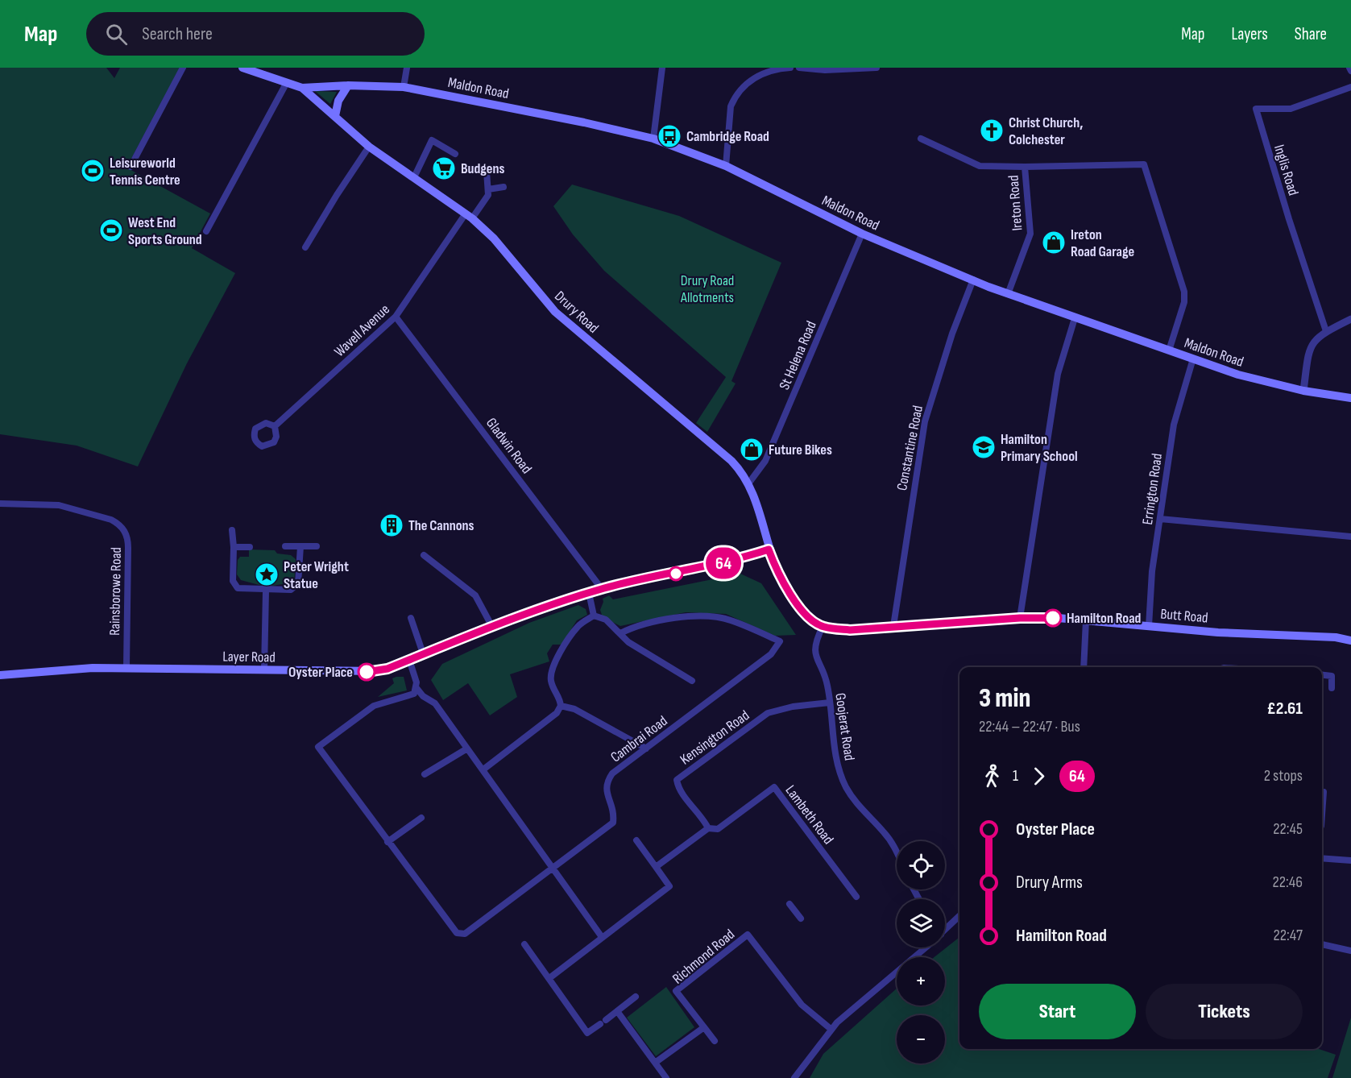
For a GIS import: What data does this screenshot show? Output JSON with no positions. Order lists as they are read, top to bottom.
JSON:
{
  "streets": {
    "main road": [
      "Maldon Road",
      "Drury Road",
      "Butt Road",
      "Layer Road"
    ],
    "street": [
      "Inglis Road",
      "Ireton Road",
      "Wavell Avenue",
      "St Helena Road",
      "Gladwin Road",
      "Constantine Road",
      "Errington Road",
      "Rainsborowe Road",
      "Goojerat Road",
      "Kensington Road",
      "Cambrai Road",
      "Lambeth Road",
      "Richmond Road"
    ]
  },
  "crossings": [
    ["Maldon Road", "Ireton Road"],
    ["Maldon Road", "Drury Road"],
    ["Maldon Road", "St Helena Road"],
    ["Maldon Road", "Constantine Road"],
    ["Maldon Road", "Errington Road"],
    ["Drury Road", "Wavell Avenue"],
    ["Drury Road", "St Helena Road"],
    ["Drury Road", "Layer Road"],
    ["Wavell Avenue", "Gladwin Road"],
    ["Gladwin Road", "Layer Road"],
    ["Constantine Road", "Butt Road"],
    ["Errington Road", "Butt Road"],
    ["Rainsborowe Road", "Layer Road"],
    ["Butt Road", "Goojerat Road"],
    ["Goojerat Road", "Kensington Road"],
    ["Kensington Road", "Lambeth Road"]
  ],
  "parks": ["Drury Road Allotments"],
  "places": {
    "church": ["Christ Church, Colchester"],
    "bus stop": ["Cambridge Road"],
    "supermarket": ["Budgens"],
    "sports": ["Leisureworld Tennis Centre", "West End Sports Ground"],
    "shop": ["Ireton Road Garage", "Future Bikes"],
    "school or university": ["Hamilton Primary School"],
    "building": ["The Cannons"],
    "place": ["Peter Wright Statue"],
    "other": ["Hamilton Road", "Oyster Place"]
  },
  "lines": ["bus line 64"],
  "page": {
    "header": "Map",
    "search": "Search here",
    "nav": ["Map", "Layers", "Share"],
    "on_map": "64",
    "heading": ["3 min", "22:44 – 22:47 · Bus", "£2.61"],
    "legs": ["1", "64", "2 stops"],
    "list": [
      {
        "name": "Oyster Place",
        "value": "22:45"
      },
      {
        "name": "Drury Arms",
        "value": "22:46"
      },
      {
        "name": "Hamilton Road",
        "value": "22:47"
      }
    ],
    "map_buttons": ["+", "−"],
    "buttons": ["Start", "Tickets"]
  }
}
